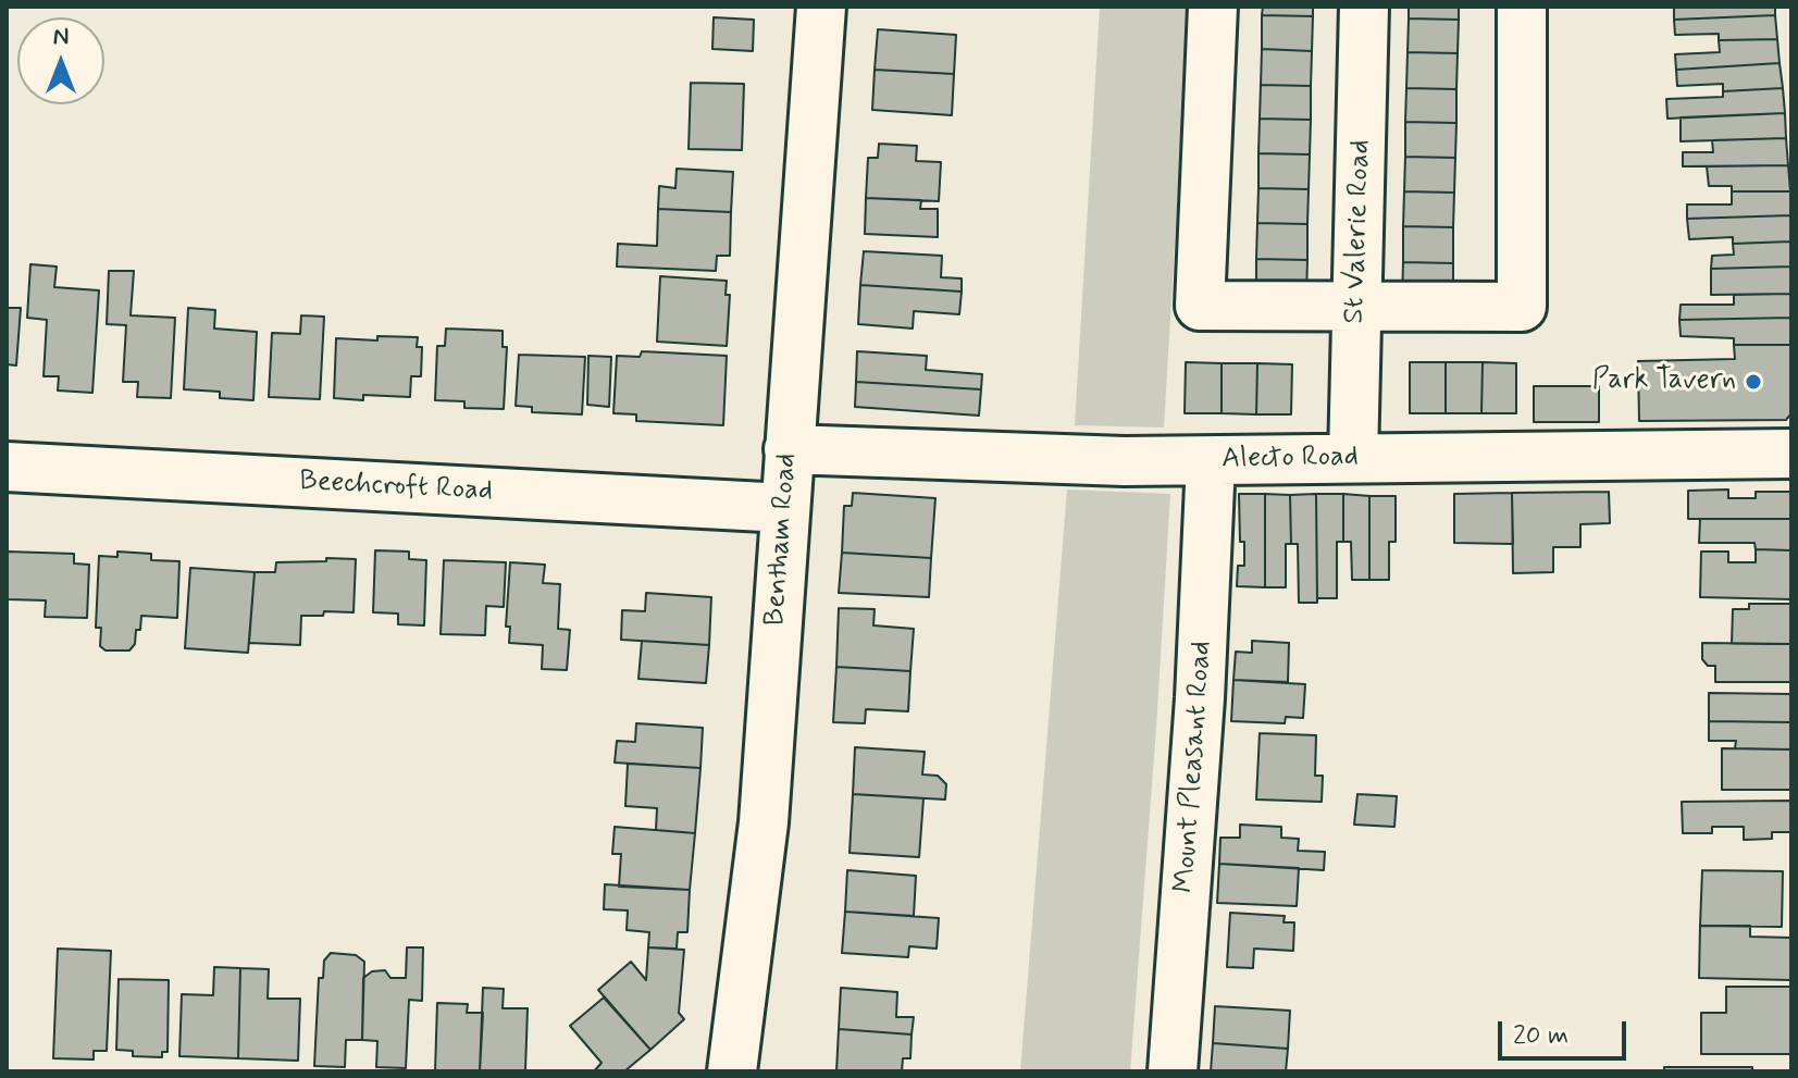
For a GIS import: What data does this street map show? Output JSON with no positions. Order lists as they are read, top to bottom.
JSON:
{
  "streets": {
    "street": [
      "St Valerie Road",
      "Alecto Road",
      "Beechcroft Road",
      "Bentham Road",
      "Mount Pleasant Road"
    ]
  },
  "crossings": [
    ["St Valerie Road", "Alecto Road"],
    ["Alecto Road", "Bentham Road"],
    ["Alecto Road", "Mount Pleasant Road"],
    ["Beechcroft Road", "Bentham Road"]
  ],
  "places": ["Park Tavern"],
  "scale_bar": "20 m",
  "north": "top"
}
